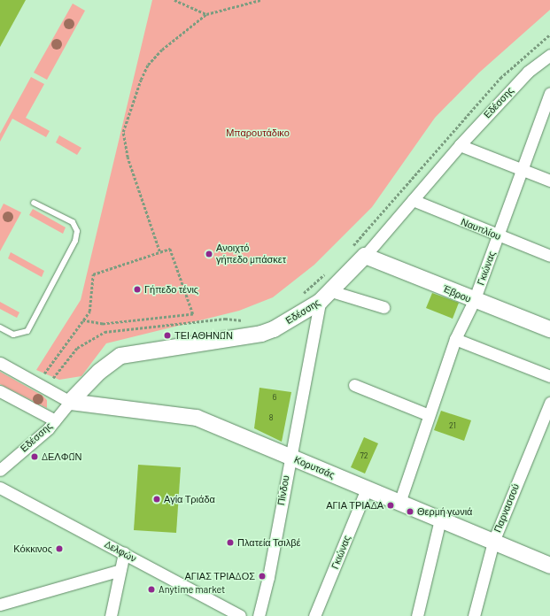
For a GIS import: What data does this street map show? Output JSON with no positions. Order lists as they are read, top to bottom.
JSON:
{
  "streets": {
    "street": [
      "Εδέσσης",
      "Ναυπλίου",
      "Γκιώνας",
      "Έβρου",
      "Κορυτσάς",
      "Πίνδου",
      "Παρνασσού",
      "Δελφών"
    ]
  },
  "crossings": [
    ["Εδέσσης", "Ναυπλίου"],
    ["Εδέσσης", "Έβρου"],
    ["Εδέσσης", "Κορυτσάς"],
    ["Εδέσσης", "Πίνδου"],
    ["Ναυπλίου", "Γκιώνας"],
    ["Γκιώνας", "Έβρου"],
    ["Γκιώνας", "Κορυτσάς"],
    ["Κορυτσάς", "Πίνδου"],
    ["Κορυτσάς", "Παρνασσού"]
  ],
  "parks": ["Μπαρουτάδικο"],
  "places": [
    "Ανοιχτό γήπεδο μπάσκετ",
    "Γήπεδο τένις",
    "ΤΕΙ ΑΘΗΝΏΝ",
    "ΔΕΛΦΏΝ",
    "Αγία Τριάδα",
    "ΑΓΙΑ ΤΡΙΑΔΑ",
    "Θερμή γωνιά",
    "Πλατεία Τσιλβέ",
    "Κόκκινος",
    "ΑΓΙΑΣ ΤΡΙΑΔΟΣ",
    "Anytime market"
  ],
  "house_numbers": [
    "6",
    "8",
    "21",
    "72"
  ]
}
